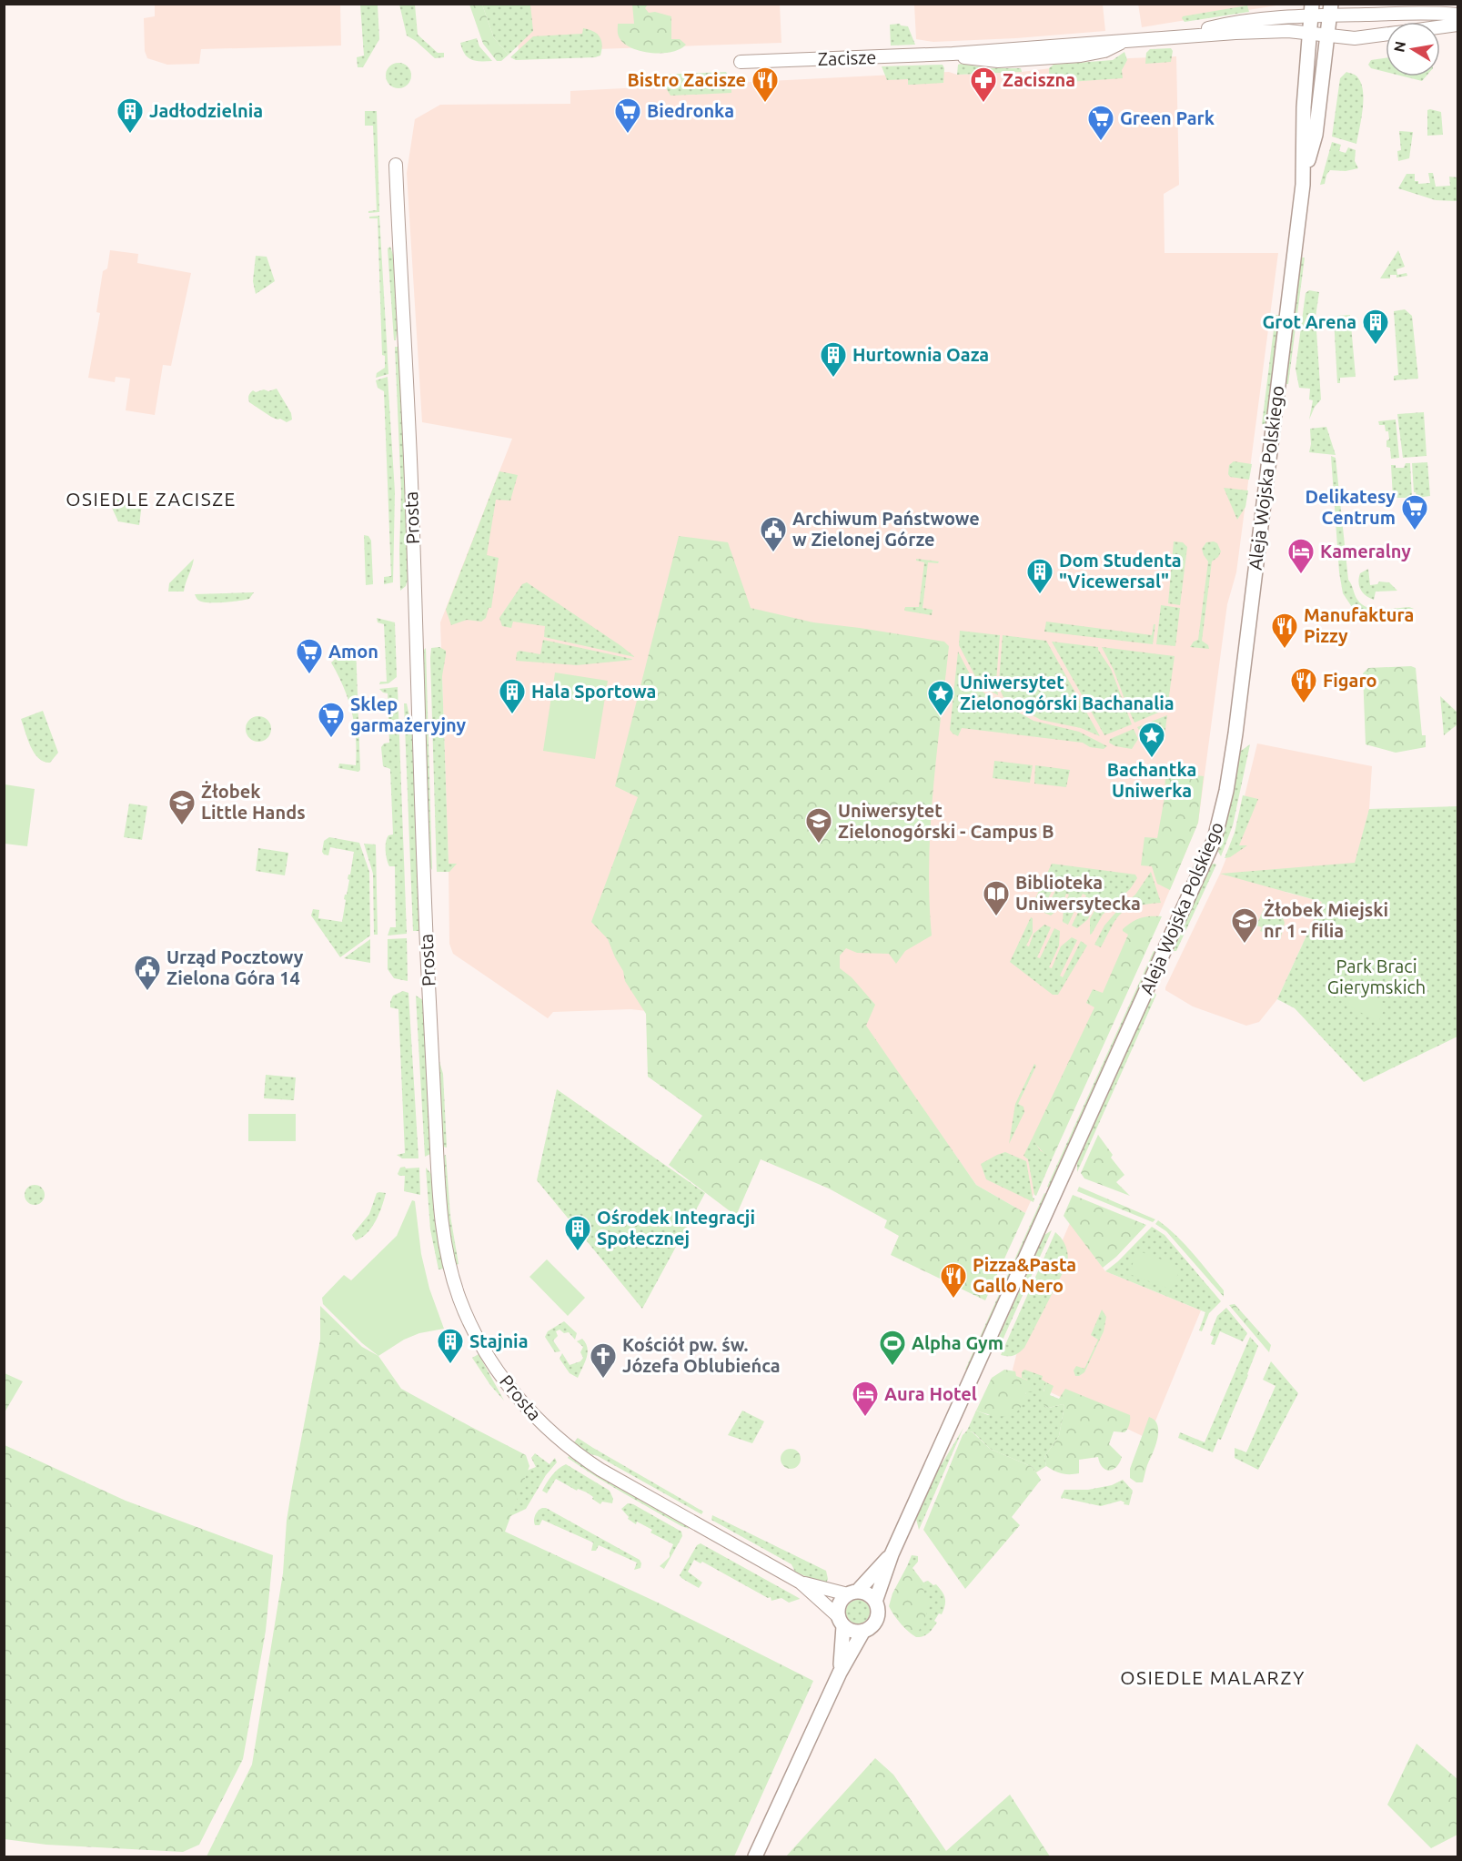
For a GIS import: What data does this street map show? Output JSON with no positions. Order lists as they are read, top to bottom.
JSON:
{
  "streets": {
    "main road": ["Aleja Wojska Polskiego"],
    "street": ["Zacisze", "Prosta"]
  },
  "crossings": [
    ["Zacisze", "Aleja Wojska Polskiego"],
    ["Aleja Wojska Polskiego", "Prosta"]
  ],
  "districts": ["OSIEDLE ZACISZE", "OSIEDLE MALARZY"],
  "parks": ["Park Braci Gierymskich"],
  "places": {
    "restaurant": [
      "Bistro Zacisze",
      "Manufaktura Pizzy",
      "Figaro",
      "Pizza&Pasta Gallo Nero"
    ],
    "pharmacy": ["Zaciszna"],
    "building": [
      "Jadłodzielnia",
      "Grot Arena",
      "Hurtownia Oaza",
      "Dom Studenta \"Vicewersal\"",
      "Hala Sportowa",
      "Ośrodek Integracji Społecznej",
      "Stajnia"
    ],
    "supermarket": [
      "Biedronka",
      "Green Park",
      "Delikatesy Centrum",
      "Amon",
      "Sklep garmażeryjny"
    ],
    "public building": ["Archiwum Państwowe w Zielonej Górze", "Urząd Pocztowy Zielona Góra 14"],
    "hotel": ["Kameralny", "Aura Hotel"],
    "place": ["Uniwersytet Zielonogórski Bachanalia", "Bachantka Uniwerka"],
    "school or university": ["Żłobek Little Hands", "Uniwersytet Zielonogórski - Campus B", "Żłobek Miejski nr 1 - filia"],
    "library": ["Biblioteka Uniwersytecka"],
    "sports": ["Alpha Gym"],
    "church": ["Kościół pw. św. Józefa Oblubieńca"]
  },
  "north": "left"
}
